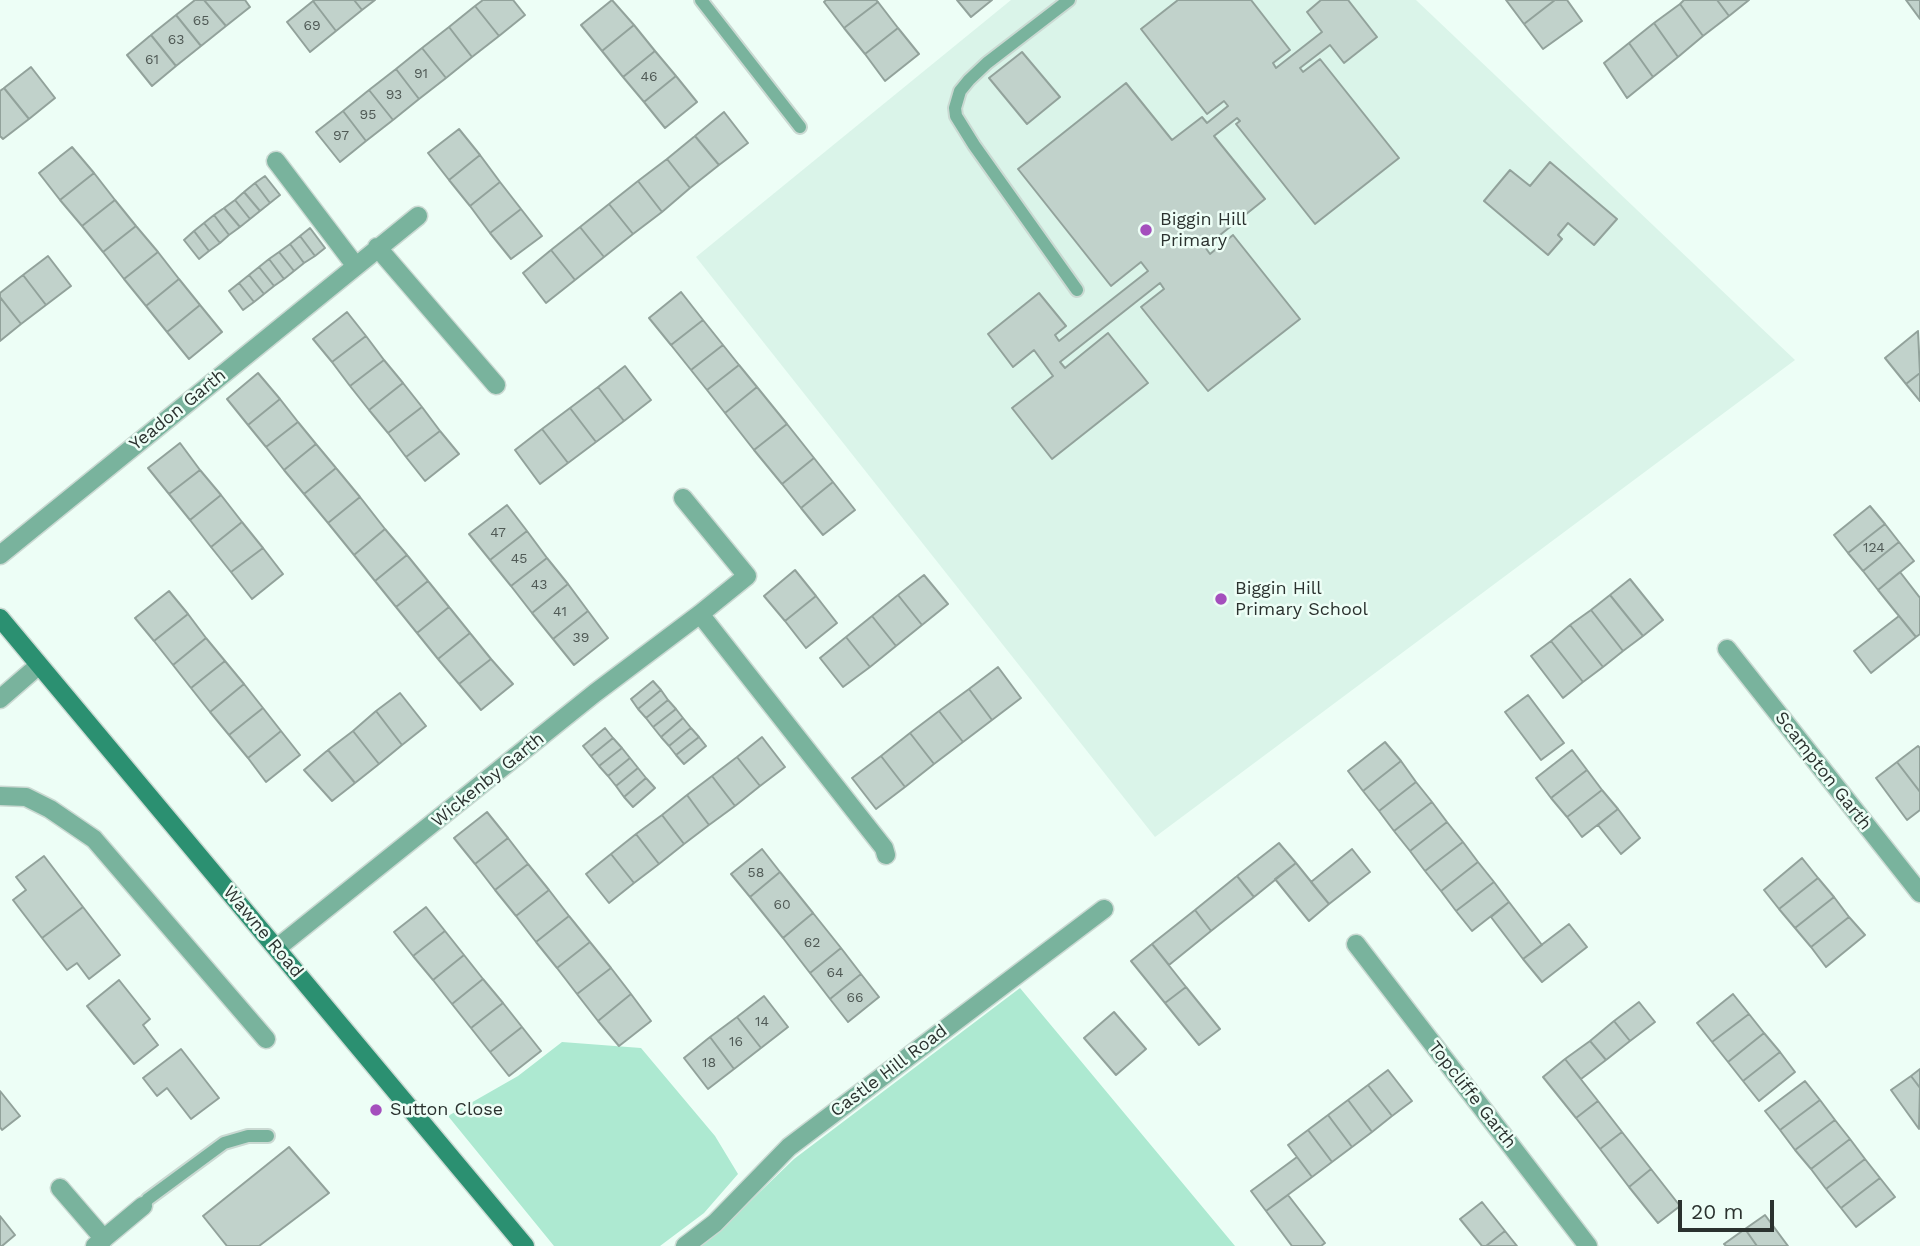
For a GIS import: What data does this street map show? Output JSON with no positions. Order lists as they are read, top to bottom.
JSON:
{
  "streets": {
    "street": [
      "Yeadon Garth",
      "Scampton Garth",
      "Wickenby Garth",
      "Wawne Road",
      "Castle Hill Road",
      "Topcliffe Garth"
    ]
  },
  "crossings": [
    ["Wickenby Garth", "Wawne Road"]
  ],
  "places": ["Biggin Hill Primary", "Biggin Hill Primary School", "Sutton Close"],
  "house_numbers": [
    "65",
    "69",
    "63",
    "61",
    "91",
    "46",
    "93",
    "95",
    "97",
    "47",
    "124",
    "45",
    "43",
    "41",
    "39",
    "58",
    "60",
    "62",
    "64",
    "66",
    "14",
    "16",
    "18"
  ],
  "scale_bar": "20 m"
}
